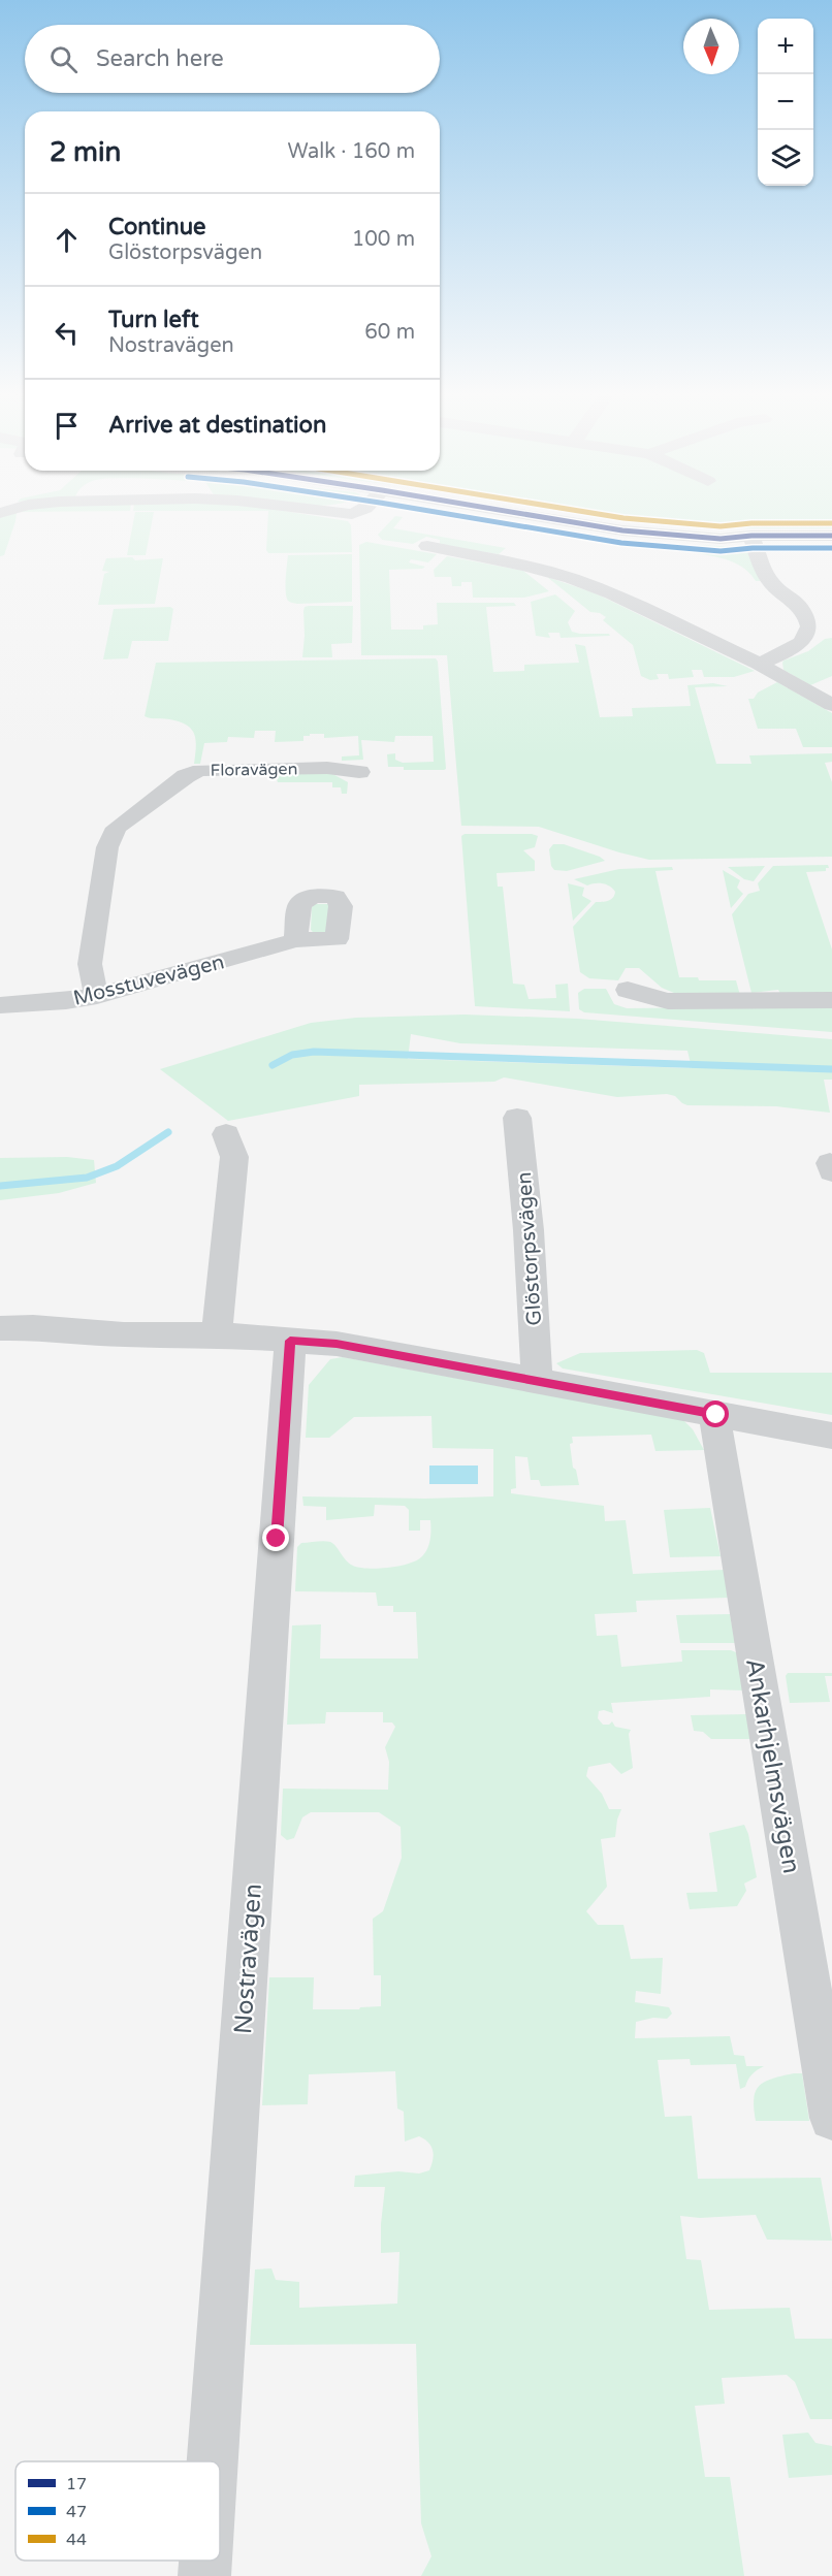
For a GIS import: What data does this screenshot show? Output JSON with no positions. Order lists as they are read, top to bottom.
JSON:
{
  "streets": {
    "street": [
      "Floravägen",
      "Mosstuvevägen",
      "Glöstorpsvägen",
      "Ankarhjelmsvägen",
      "Nostravägen"
    ]
  },
  "crossings": [
    ["Floravägen", "Mosstuvevägen"]
  ],
  "lines": ["transit line 17", "transit line 47", "transit line 44"],
  "legend": ["17", "47", "44"],
  "north": "bottom",
  "page": {
    "map_buttons": ["+", "−"],
    "search": "Search here",
    "heading": ["2 min", "Walk · 160 m"],
    "list": [
      ["Continue", "Glöstorpsvägen", "100 m"],
      ["Turn left", "Nostravägen", "60 m"],
      "Arrive at destination"
    ]
  }
}
